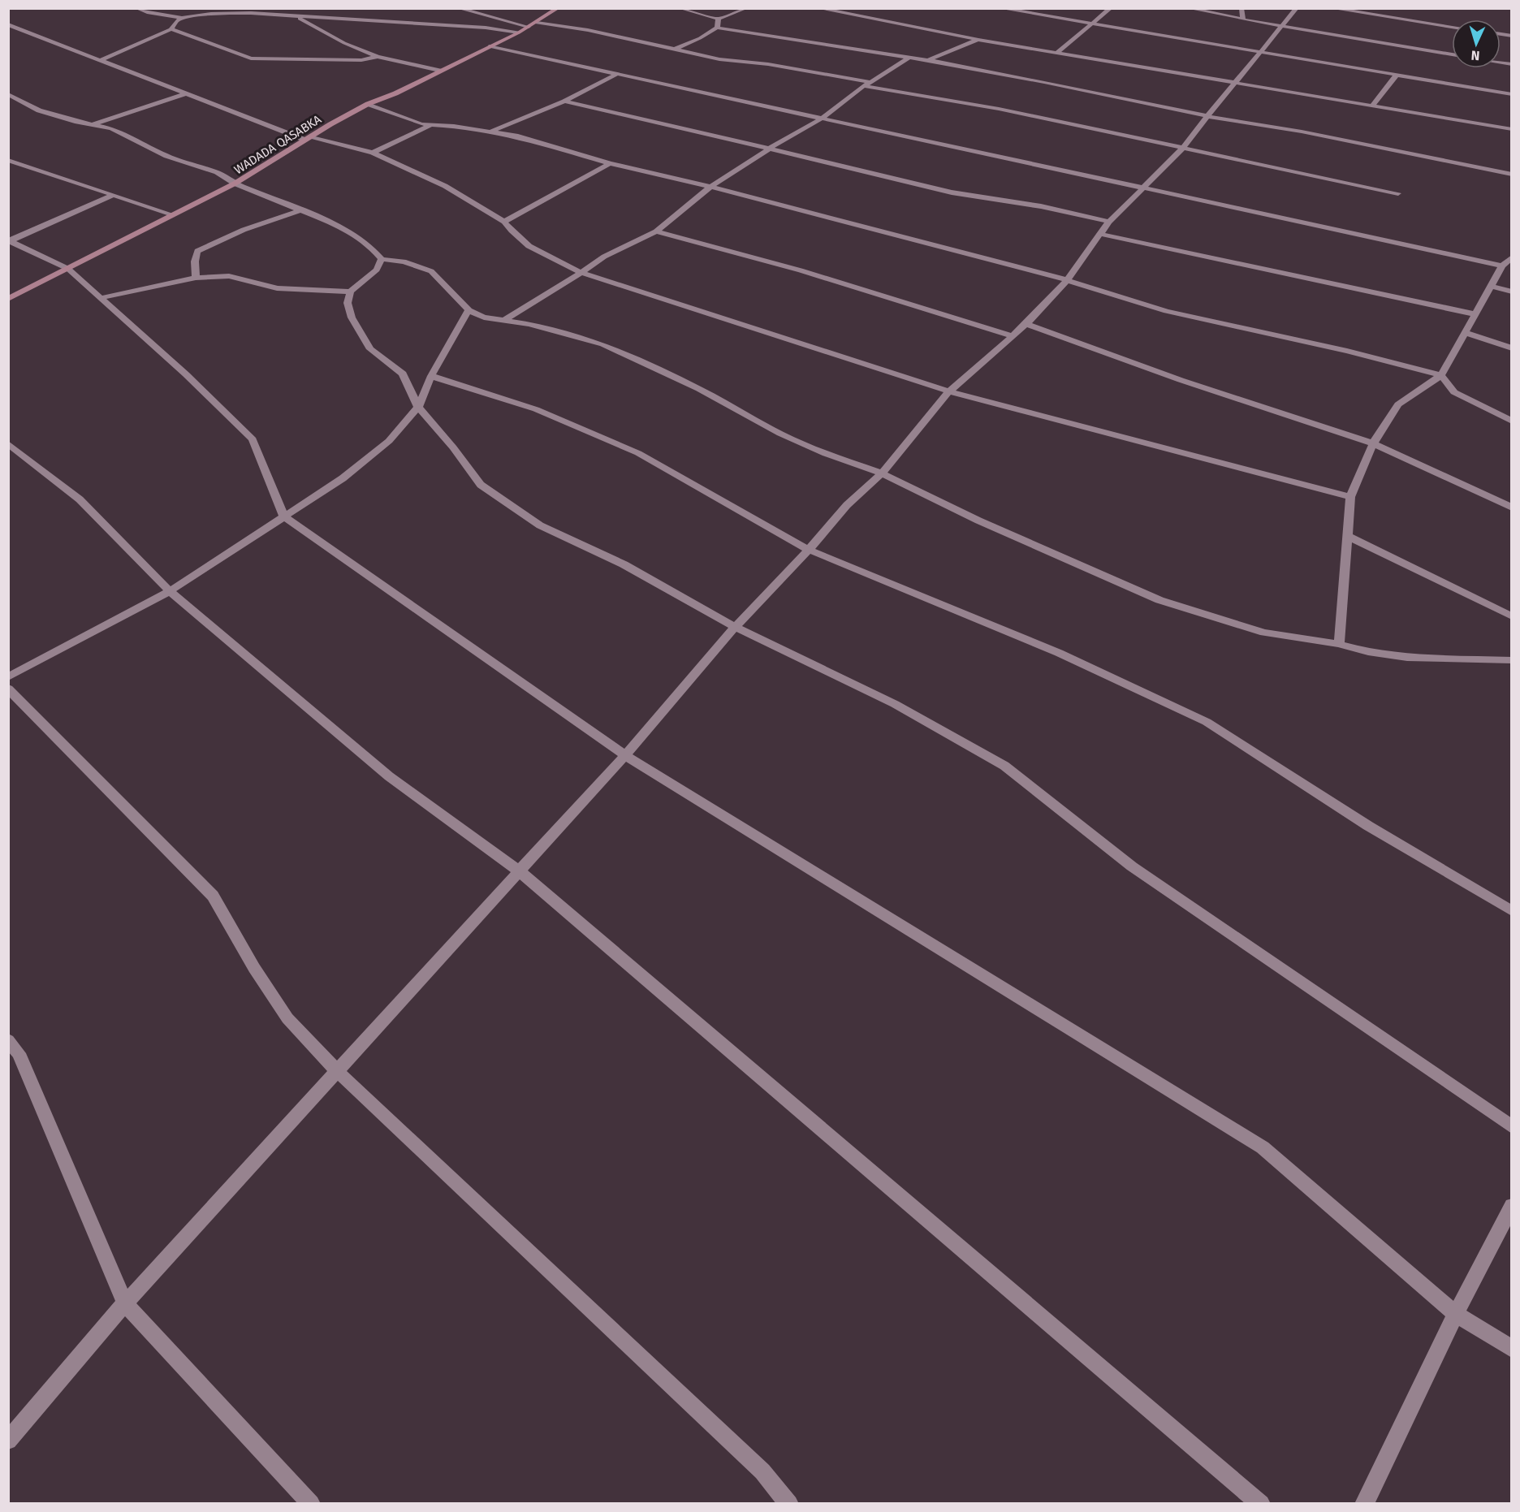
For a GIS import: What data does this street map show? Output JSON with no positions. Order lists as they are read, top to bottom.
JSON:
{
  "streets": {
    "street": ["WADADA QASABKA"]
  },
  "north": "bottom"
}
